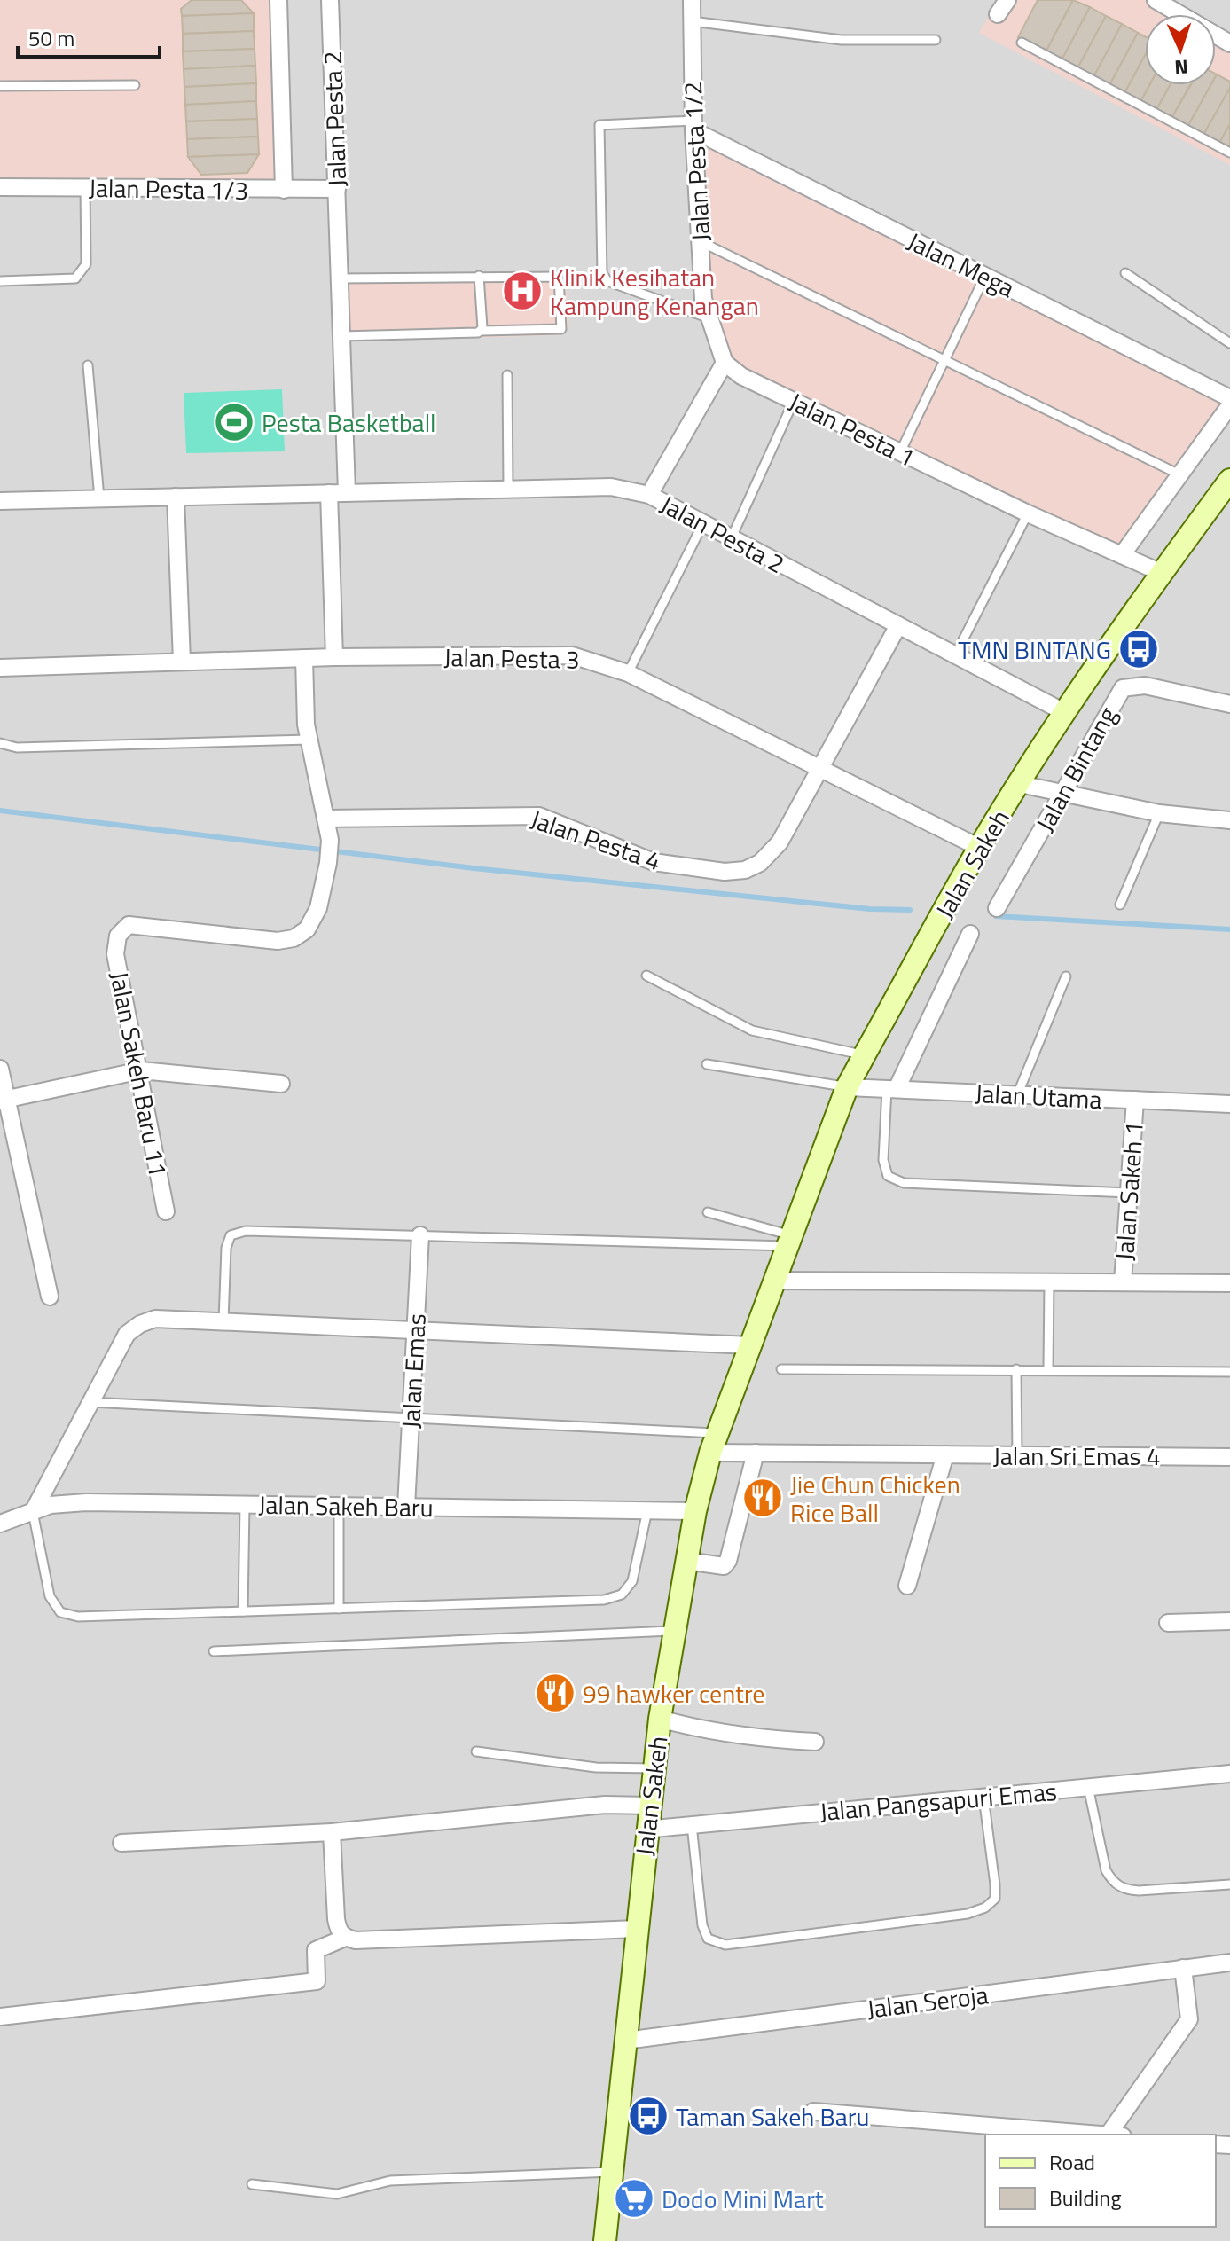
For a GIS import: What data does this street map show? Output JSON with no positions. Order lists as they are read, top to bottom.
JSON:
{
  "streets": {
    "street": [
      "Jalan Pesta 2",
      "Jalan Pesta 1/2",
      "Jalan Pesta 1/3",
      "Jalan Mega",
      "Jalan Pesta 1",
      "Jalan Pesta 3",
      "Jalan Bintang",
      "Jalan Pesta 4",
      "Jalan Sakeh",
      "Jalan Sakeh Baru 11",
      "Jalan Utama",
      "Jalan Sakeh 1",
      "Jalan Emas",
      "Jalan Sri Emas 4",
      "Jalan Sakeh Baru",
      "Jalan Pangsapuri Emas",
      "Jalan Seroja"
    ]
  },
  "crossings": [
    ["Jalan Pesta 2", "Jalan Pesta 1/3"],
    ["Jalan Pesta 2", "Jalan Pesta 4"],
    ["Jalan Pesta 2", "Jalan Sakeh"],
    ["Jalan Pesta 1/2", "Jalan Mega"],
    ["Jalan Pesta 1/2", "Jalan Pesta 1"],
    ["Jalan Pesta 1", "Jalan Sakeh"],
    ["Jalan Pesta 3", "Jalan Pesta 4"],
    ["Jalan Pesta 3", "Jalan Sakeh"],
    ["Jalan Pesta 4", "Jalan Sakeh Baru 11"],
    ["Jalan Sakeh", "Jalan Utama"],
    ["Jalan Sakeh", "Jalan Sri Emas 4"],
    ["Jalan Sakeh", "Jalan Sakeh Baru"],
    ["Jalan Sakeh", "Jalan Pangsapuri Emas"],
    ["Jalan Sakeh", "Jalan Seroja"],
    ["Jalan Utama", "Jalan Sakeh 1"],
    ["Jalan Emas", "Jalan Sakeh Baru"]
  ],
  "places": {
    "hospital": ["Klinik Kesihatan Kampung Kenangan"],
    "sports": ["Pesta Basketball"],
    "bus stop": ["TMN BINTANG", "Taman Sakeh Baru"],
    "restaurant": ["Jie Chun Chicken Rice Ball", "99 hawker centre"],
    "supermarket": ["Dodo Mini Mart"]
  },
  "legend": ["Road", "Building"],
  "scale_bar": "50 m",
  "north": "bottom"
}
